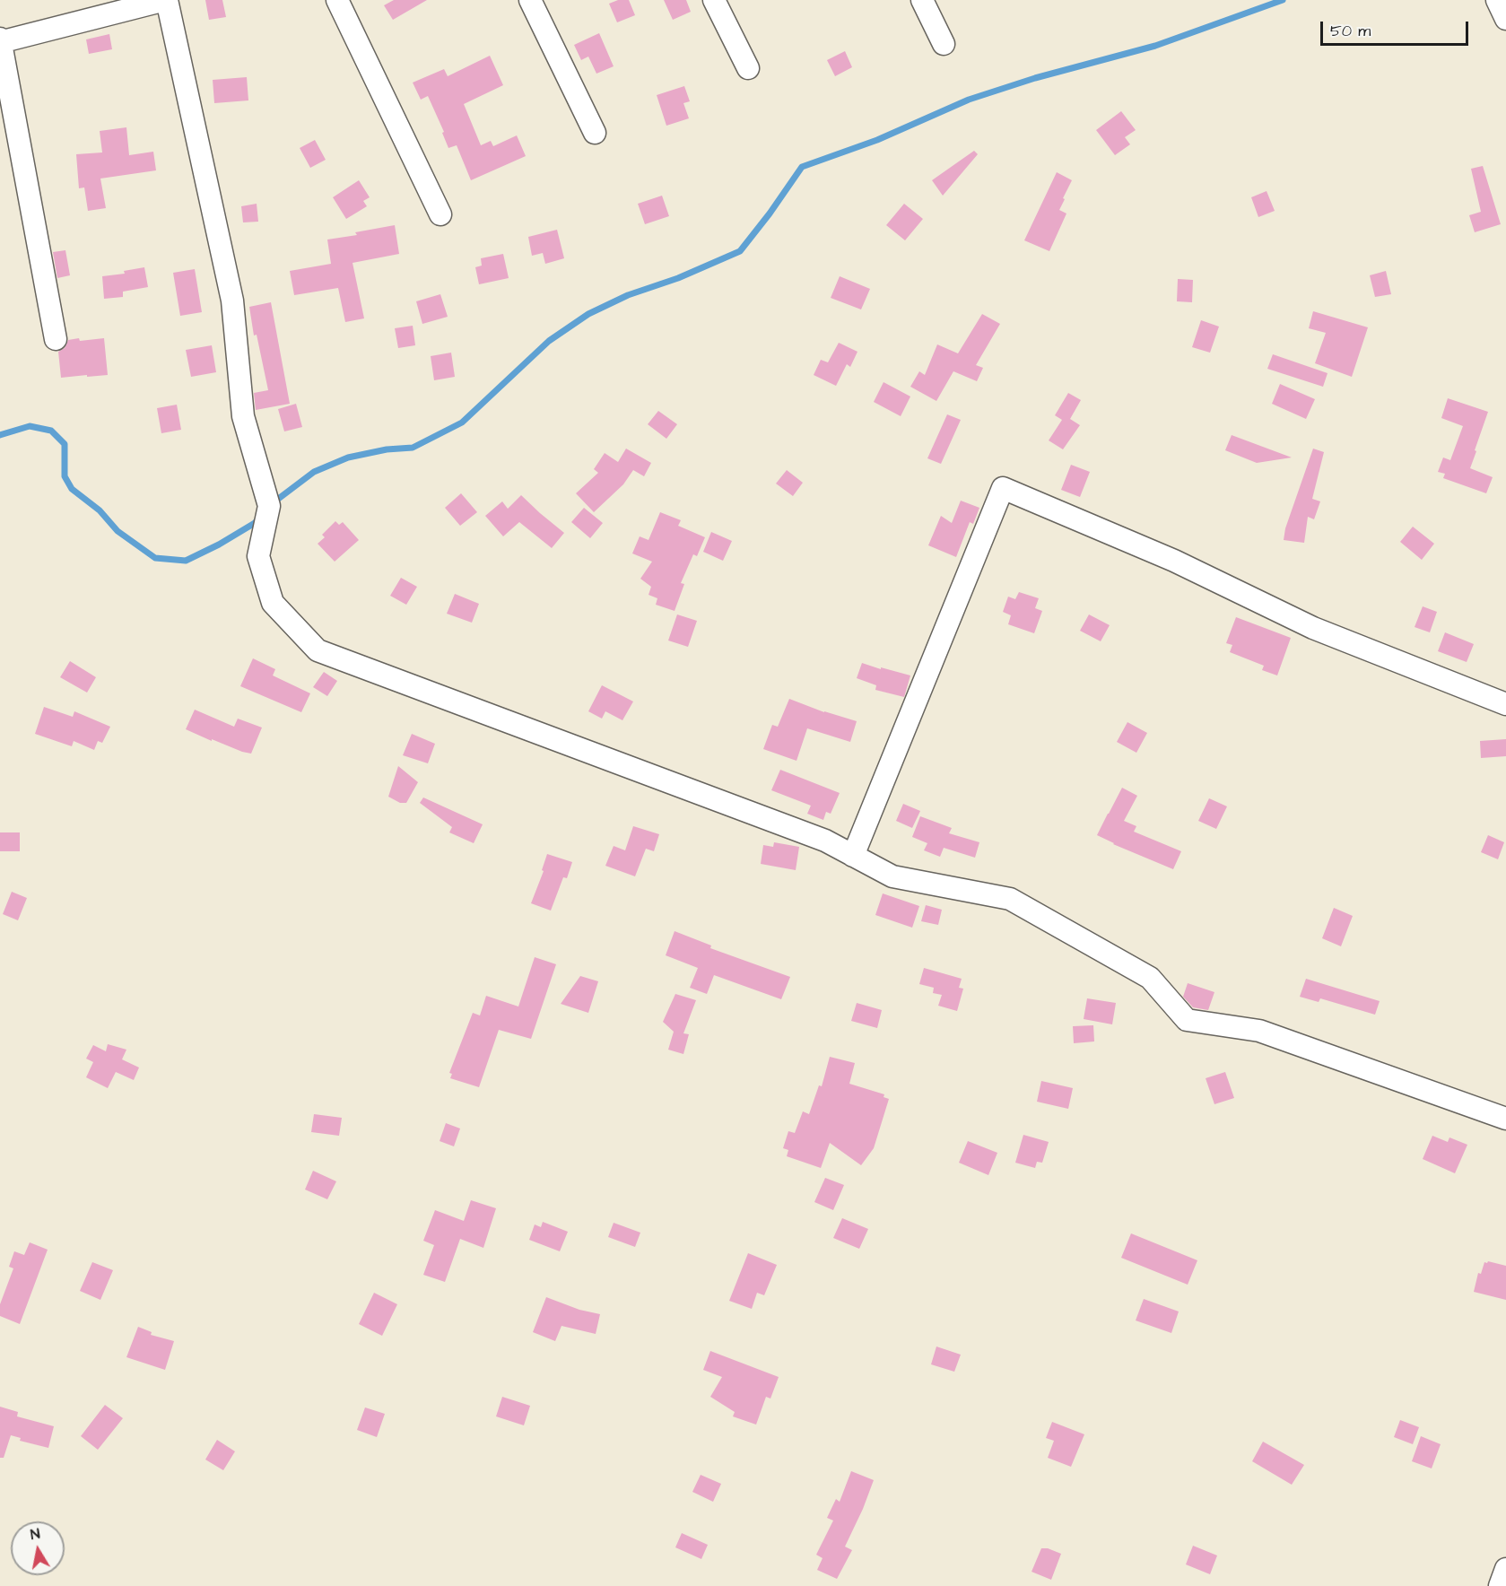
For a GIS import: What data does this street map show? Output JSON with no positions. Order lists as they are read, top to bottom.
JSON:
{
  "scale_bar": "50 m",
  "north": "top"
}
